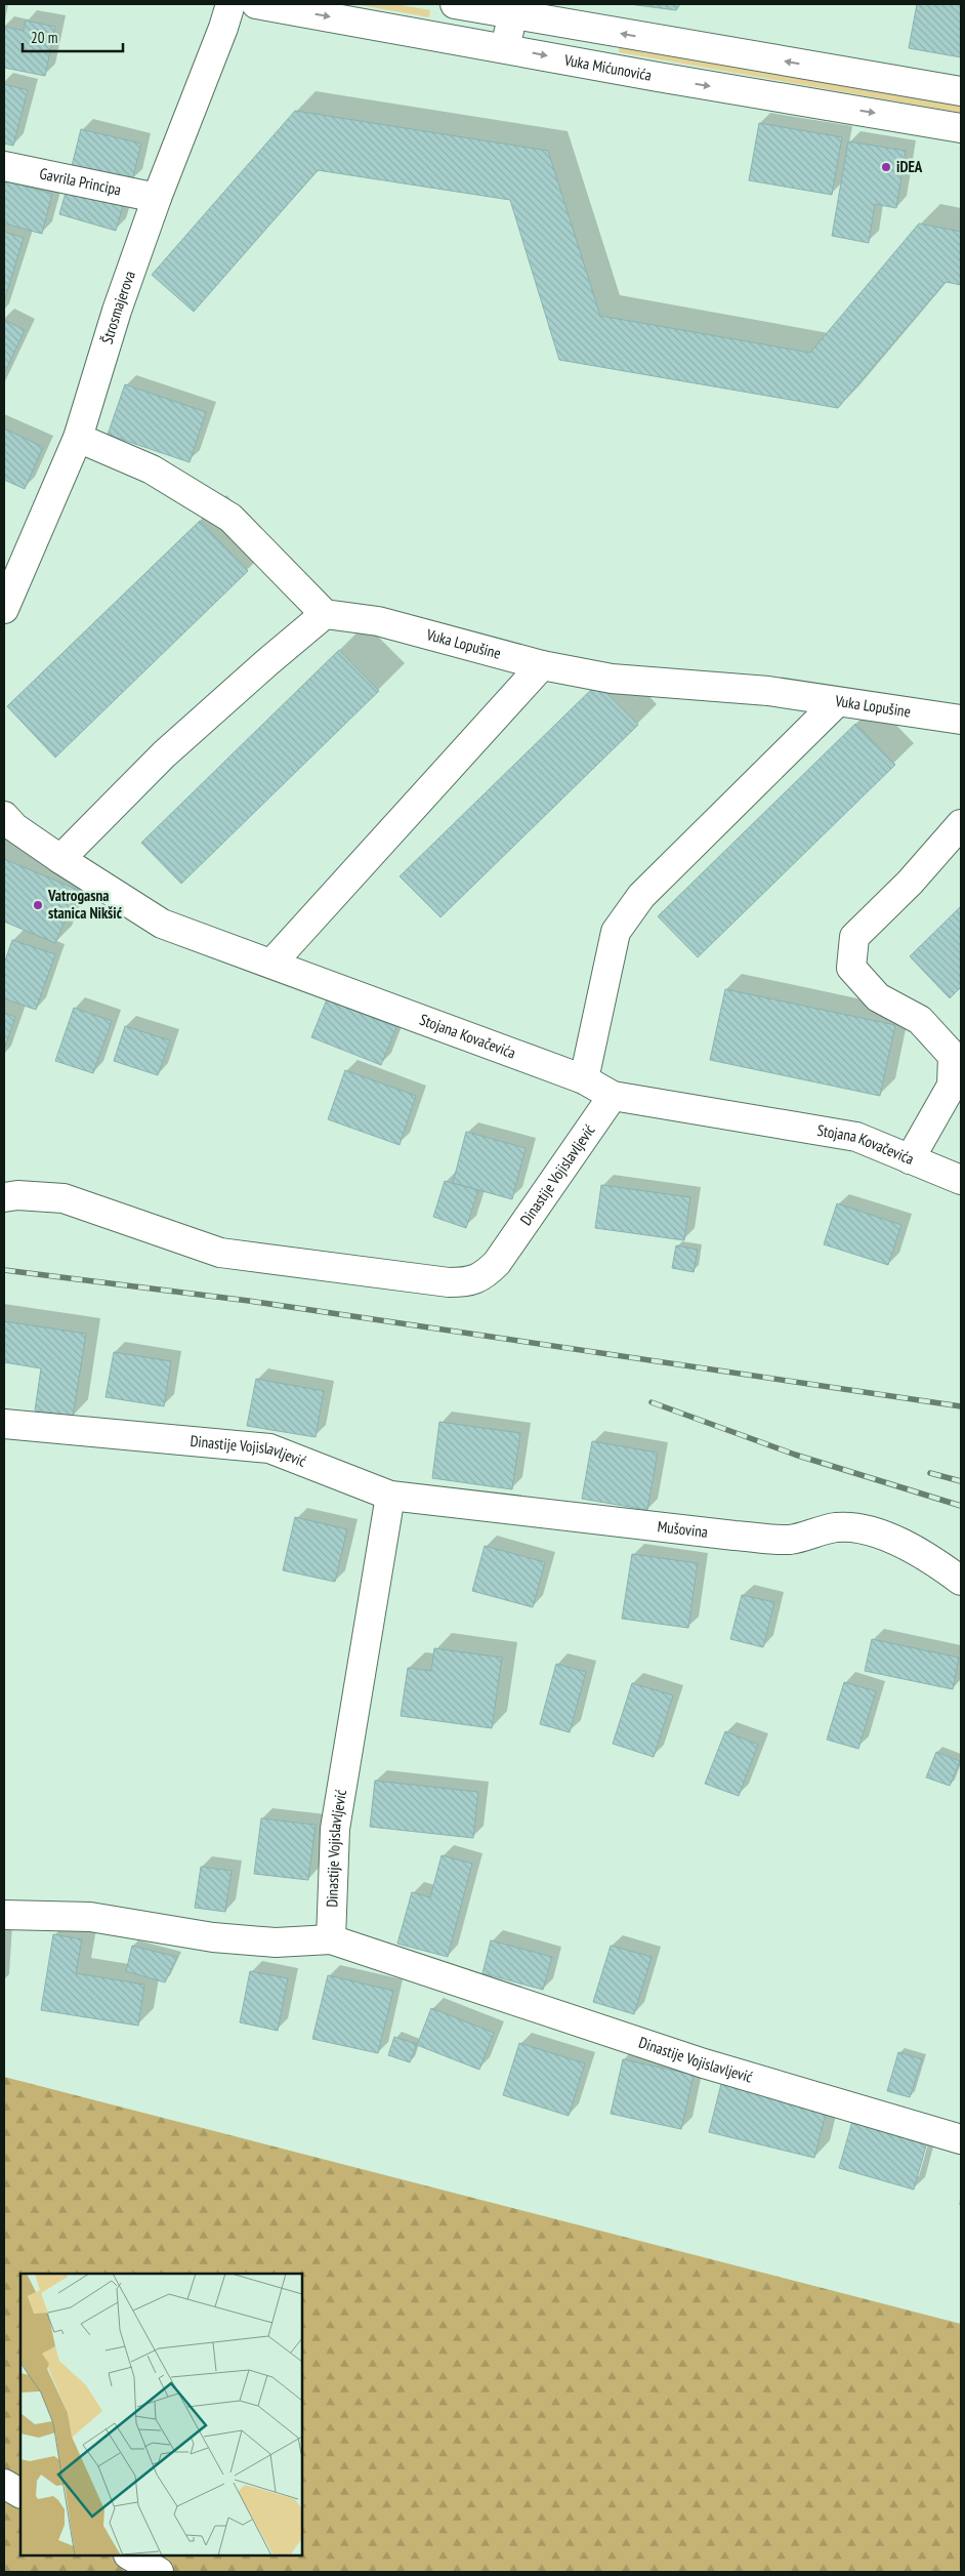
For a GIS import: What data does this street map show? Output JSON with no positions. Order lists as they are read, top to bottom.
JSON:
{
  "streets": {
    "street": [
      "Vuka Mićunovića",
      "Gavrila Principa",
      "Štrosmajerova",
      "Vuka Lopušine",
      "Stojana Kovačevića",
      "Dinastije Vojislavljević",
      "Mušovina"
    ]
  },
  "crossings": [
    ["Gavrila Principa", "Štrosmajerova"],
    ["Stojana Kovačevića", "Dinastije Vojislavljević"],
    ["Dinastije Vojislavljević", "Mušovina"]
  ],
  "places": ["iDEA", "Vatrogasna stanica Nikšić"],
  "scale_bar": "20 m"
}
